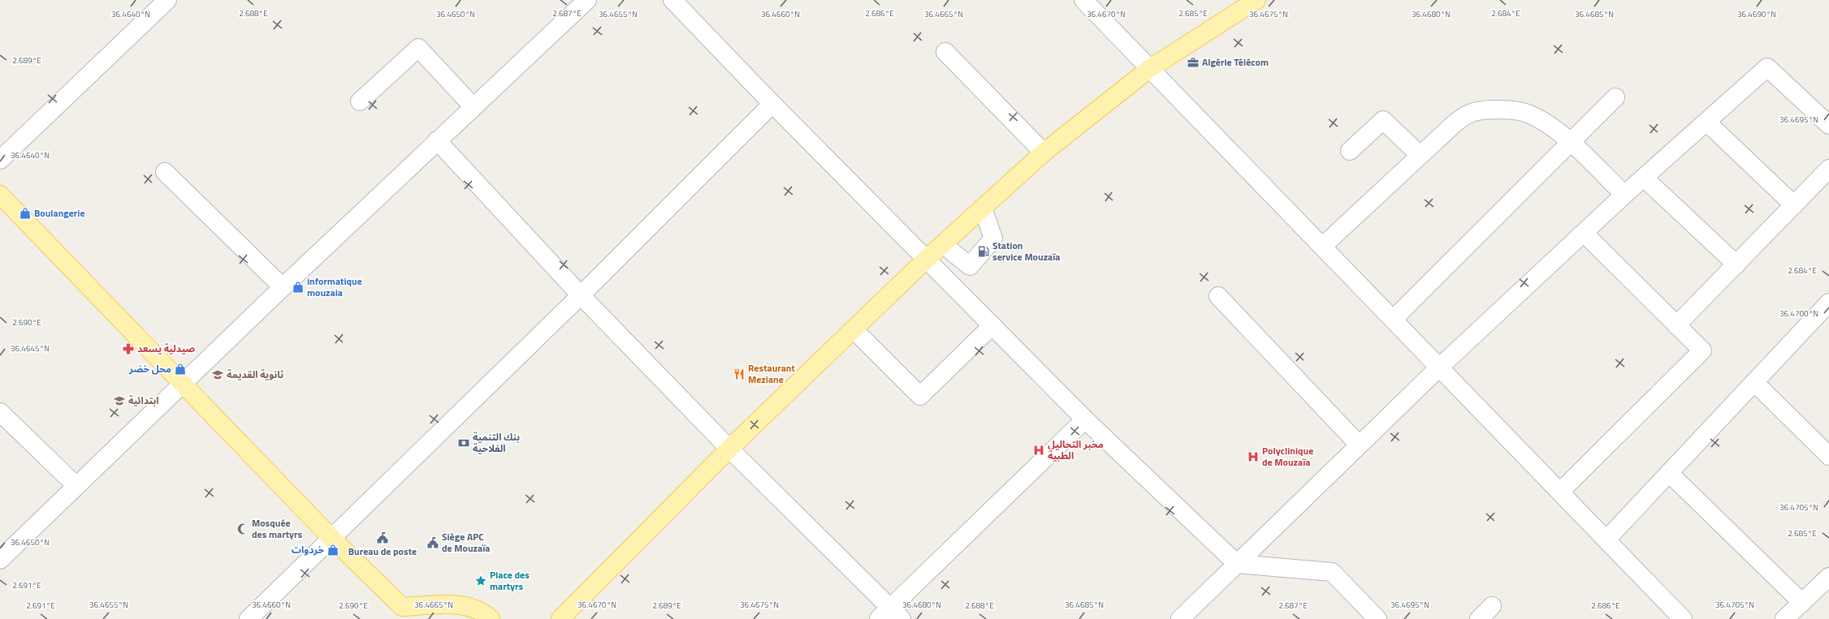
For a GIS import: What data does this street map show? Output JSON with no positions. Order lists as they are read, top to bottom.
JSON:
{
  "places": {
    "office": ["Algérie Télécom"],
    "shop": [
      "Boulangerie",
      "informatique mouzaia",
      "محل خضر",
      "خردوات"
    ],
    "fuel station": ["Station service Mouzaïa"],
    "pharmacy": ["صيدلية يسعد"],
    "restaurant": ["Restaurant Meziane"],
    "school or university": ["ثانوية القديمة", "ابتدائية"],
    "bank": ["بنك التنمية الفلاحية"],
    "hospital": ["مخبر التحاليل الطبية", "Polyclinique de Mouzaïa"],
    "mosque": ["Mosquée des martyrs"],
    "public building": ["Bureau de poste", "Siège APC de Mouzaïa"],
    "place": ["Place des martyrs"]
  },
  "coordinates": [
    "2.688°E",
    "2.686°E",
    "2.685°E",
    "2.687°E",
    "2.684°E",
    "36.4640°N",
    "36.4650°N",
    "36.4655°N",
    "36.4660°N",
    "36.4665°N",
    "36.4670°N",
    "36.4675°N",
    "36.4680°N",
    "36.4685°N",
    "36.4690°N",
    "2.689°E",
    "36.4695°N",
    "36.4700°N",
    "2.690°E",
    "36.4645°N",
    "36.4705°N",
    "2.691°E"
  ]
}
